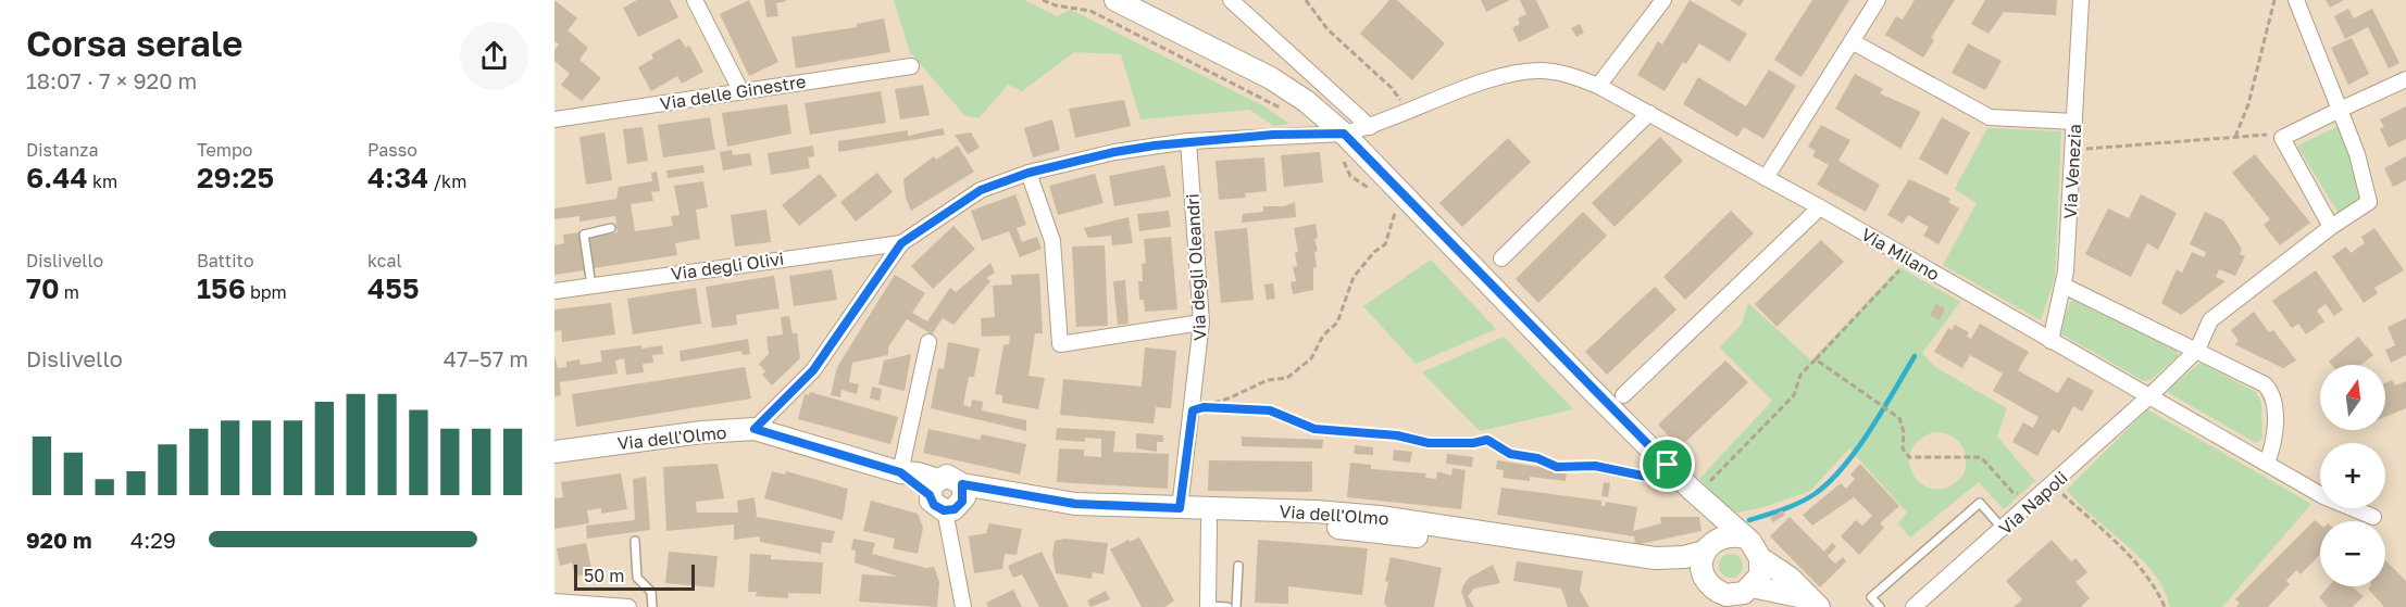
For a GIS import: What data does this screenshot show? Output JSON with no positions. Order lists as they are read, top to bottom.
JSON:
{
  "streets": {
    "street": [
      "Via delle Ginestre",
      "Via Venezia",
      "Via Milano",
      "Via degli Olivi",
      "Via degli Oleandri",
      "Via dell'Olmo",
      "Via Napoli"
    ]
  },
  "crossings": [
    ["Via Venezia", "Via Milano"],
    ["Via Milano", "Via degli Olivi"],
    ["Via Milano", "Via degli Oleandri"],
    ["Via Milano", "Via Napoli"],
    ["Via degli Oleandri", "Via dell'Olmo"]
  ],
  "scale_bar": "50 m",
  "north": "top",
  "page": {
    "heading": ["Corsa serale", "18:07 · 7 × 920 m"],
    "stats": [
      ["Distanza", "6.44 km"],
      ["Tempo", "29:25"],
      ["Passo", "4:34 /km"],
      ["Dislivello", "70 m"],
      ["Battito", "156 bpm"],
      ["kcal", "455"]
    ],
    "chart": ["Dislivello", "47–57 m"],
    "map_buttons": ["+", "−"],
    "list": [
      {
        "name": "920 m",
        "note": "4:29"
      }
    ],
    "scale": "50 m"
  }
}
